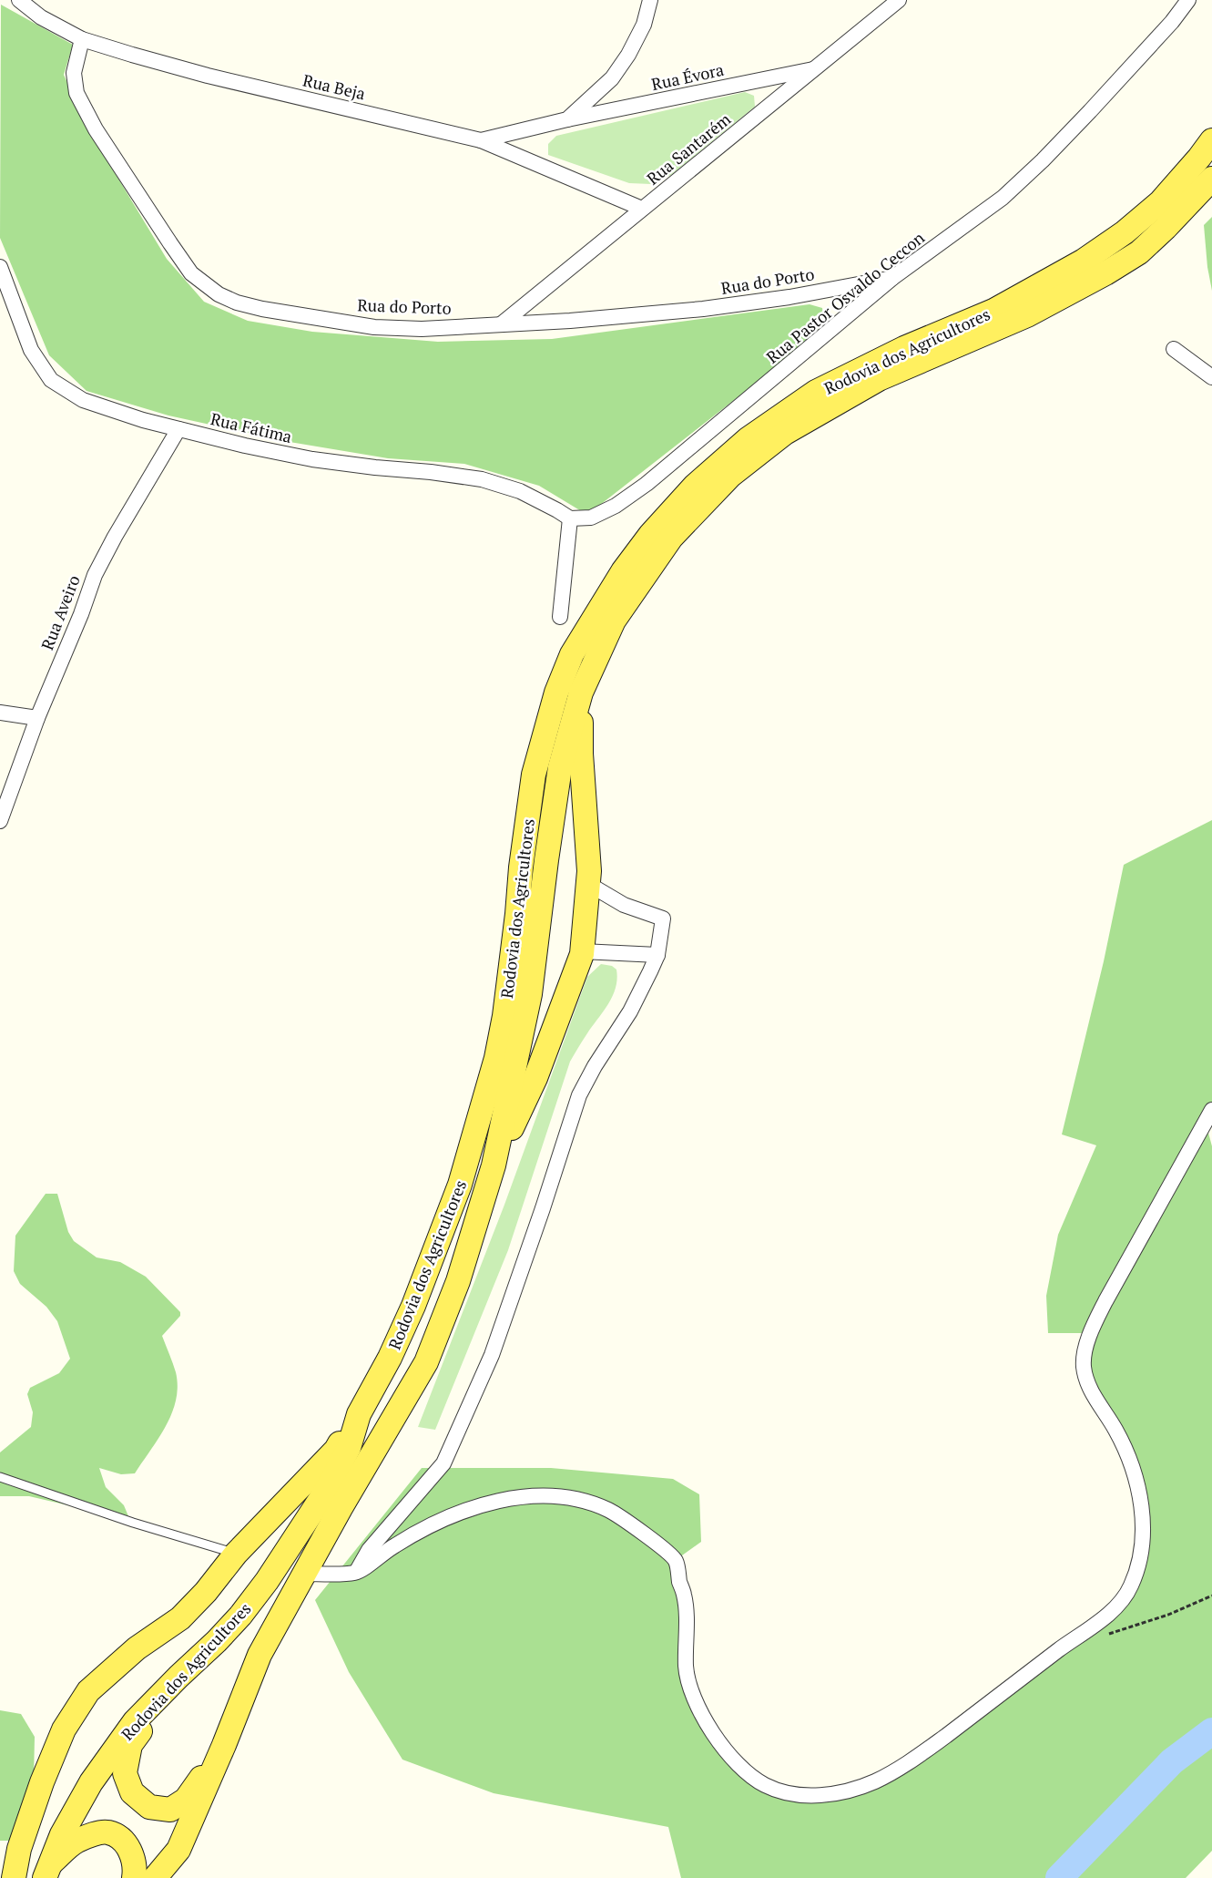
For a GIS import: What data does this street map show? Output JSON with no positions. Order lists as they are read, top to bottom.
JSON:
{
  "streets": {
    "main road": ["Rodovia dos Agricultores"],
    "street": [
      "Rua Évora",
      "Rua Beja",
      "Rua Santarém",
      "Rua do Porto",
      "Rua Pastor Osvaldo Ceccon",
      "Rua Fátima",
      "Rua Aveiro"
    ]
  },
  "crossings": [
    ["Rua Évora", "Rua Beja"],
    ["Rua Évora", "Rua Santarém"],
    ["Rua Beja", "Rua Santarém"],
    ["Rua Beja", "Rua do Porto"],
    ["Rua Santarém", "Rua do Porto"],
    ["Rua do Porto", "Rua Pastor Osvaldo Ceccon"],
    ["Rua Pastor Osvaldo Ceccon", "Rua Fátima"],
    ["Rua Fátima", "Rua Aveiro"]
  ]
}
